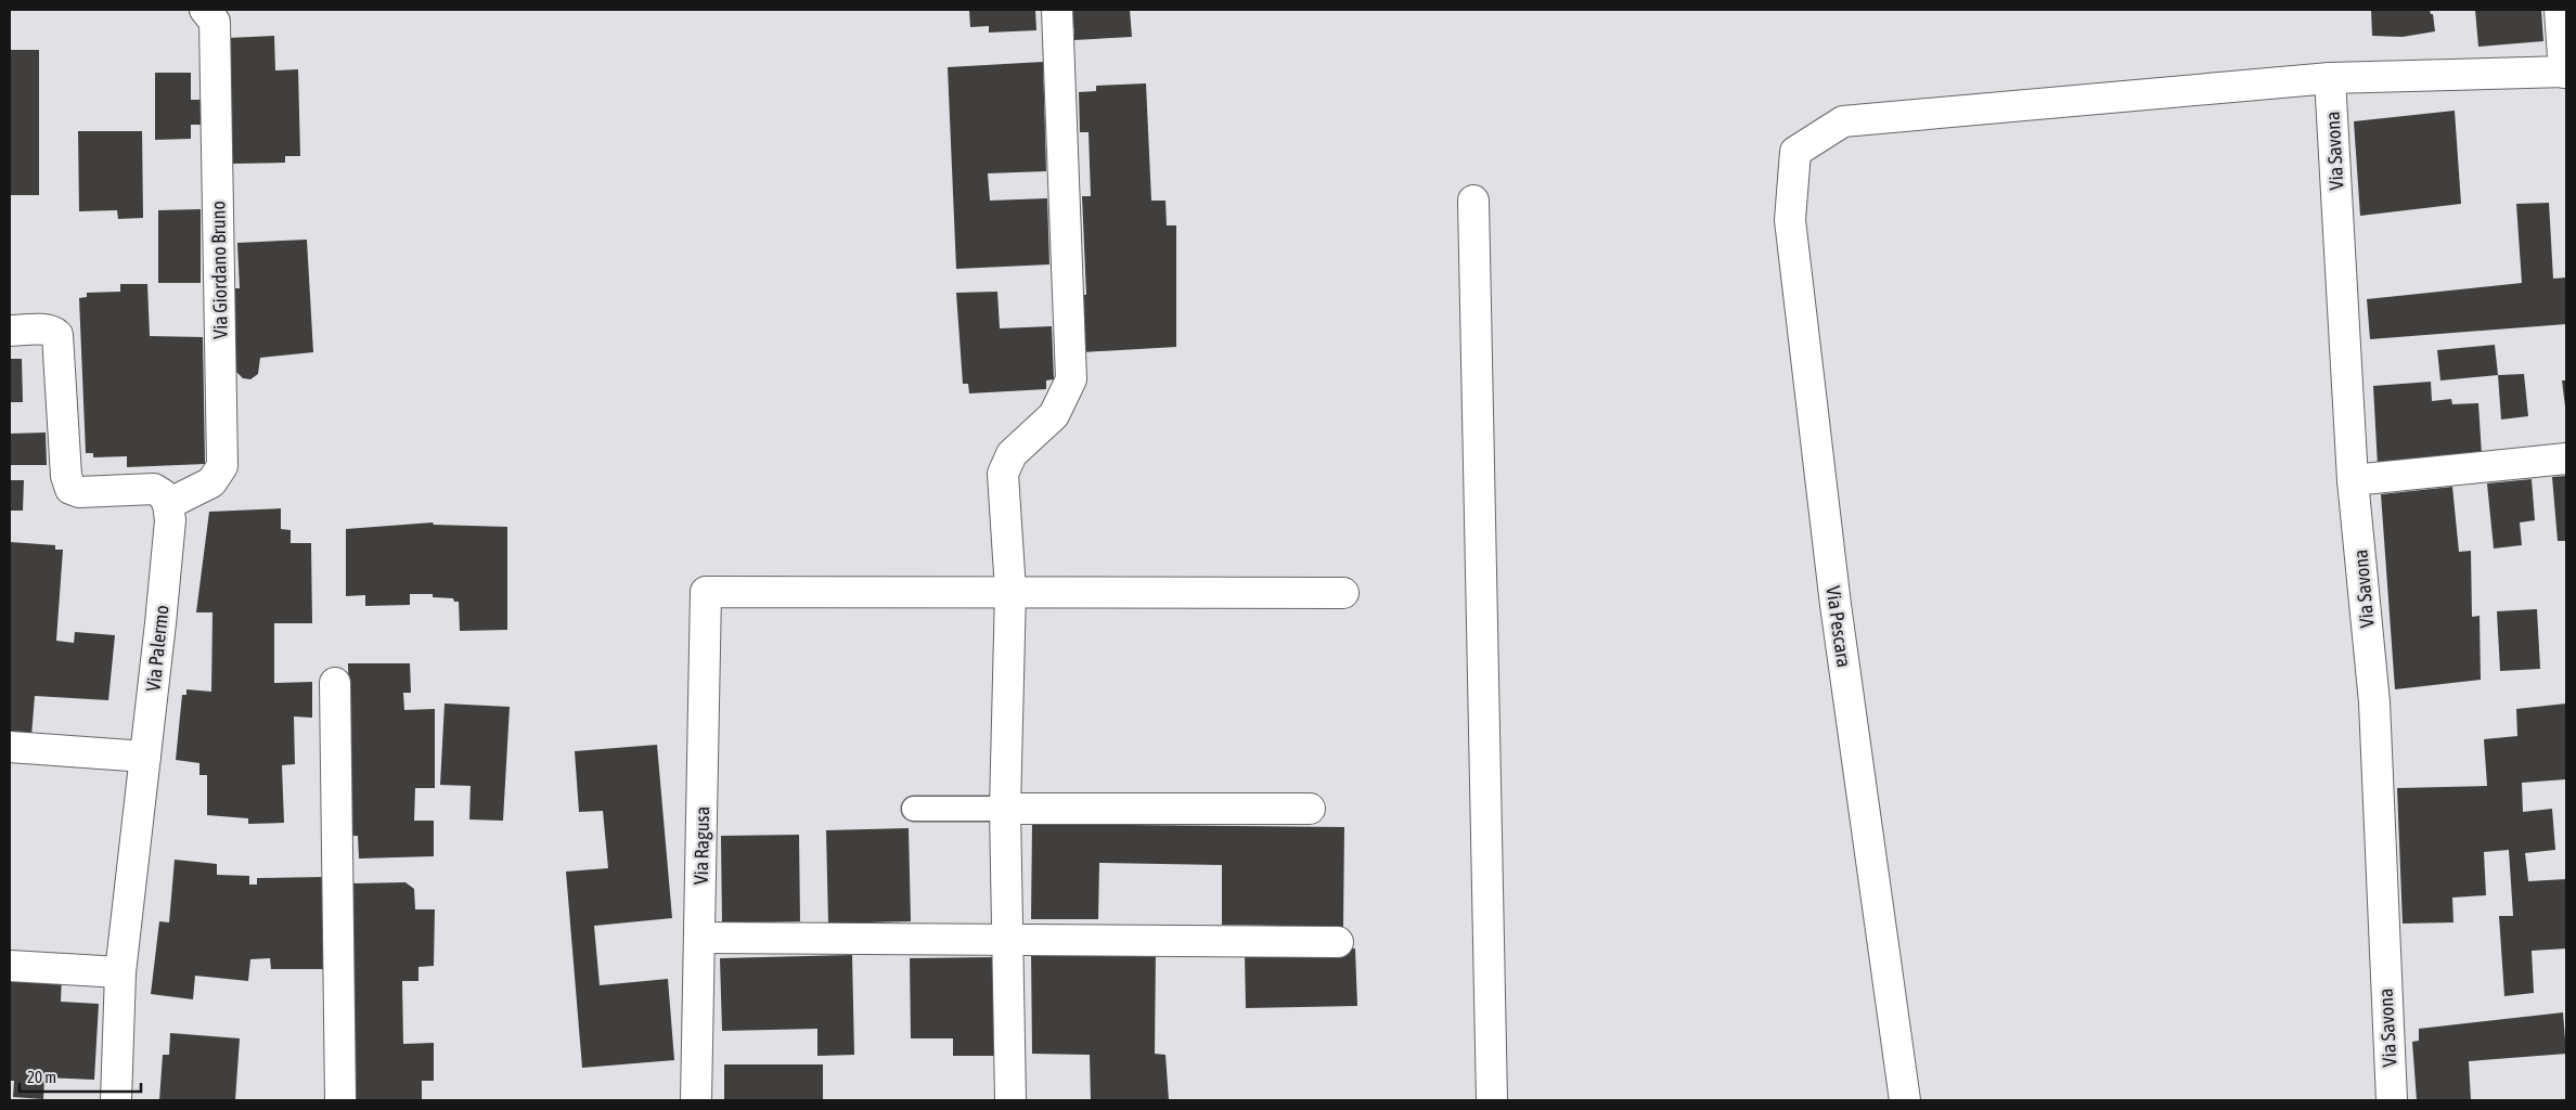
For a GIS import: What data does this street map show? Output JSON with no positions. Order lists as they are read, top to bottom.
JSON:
{
  "streets": {
    "street": [
      "Via Savona",
      "Via Giordano Bruno",
      "Via Pescara",
      "Via Palermo",
      "Via Ragusa"
    ]
  },
  "crossings": [
    ["Via Savona", "Via Pescara"],
    ["Via Giordano Bruno", "Via Palermo"]
  ],
  "scale_bar": "20 m"
}
